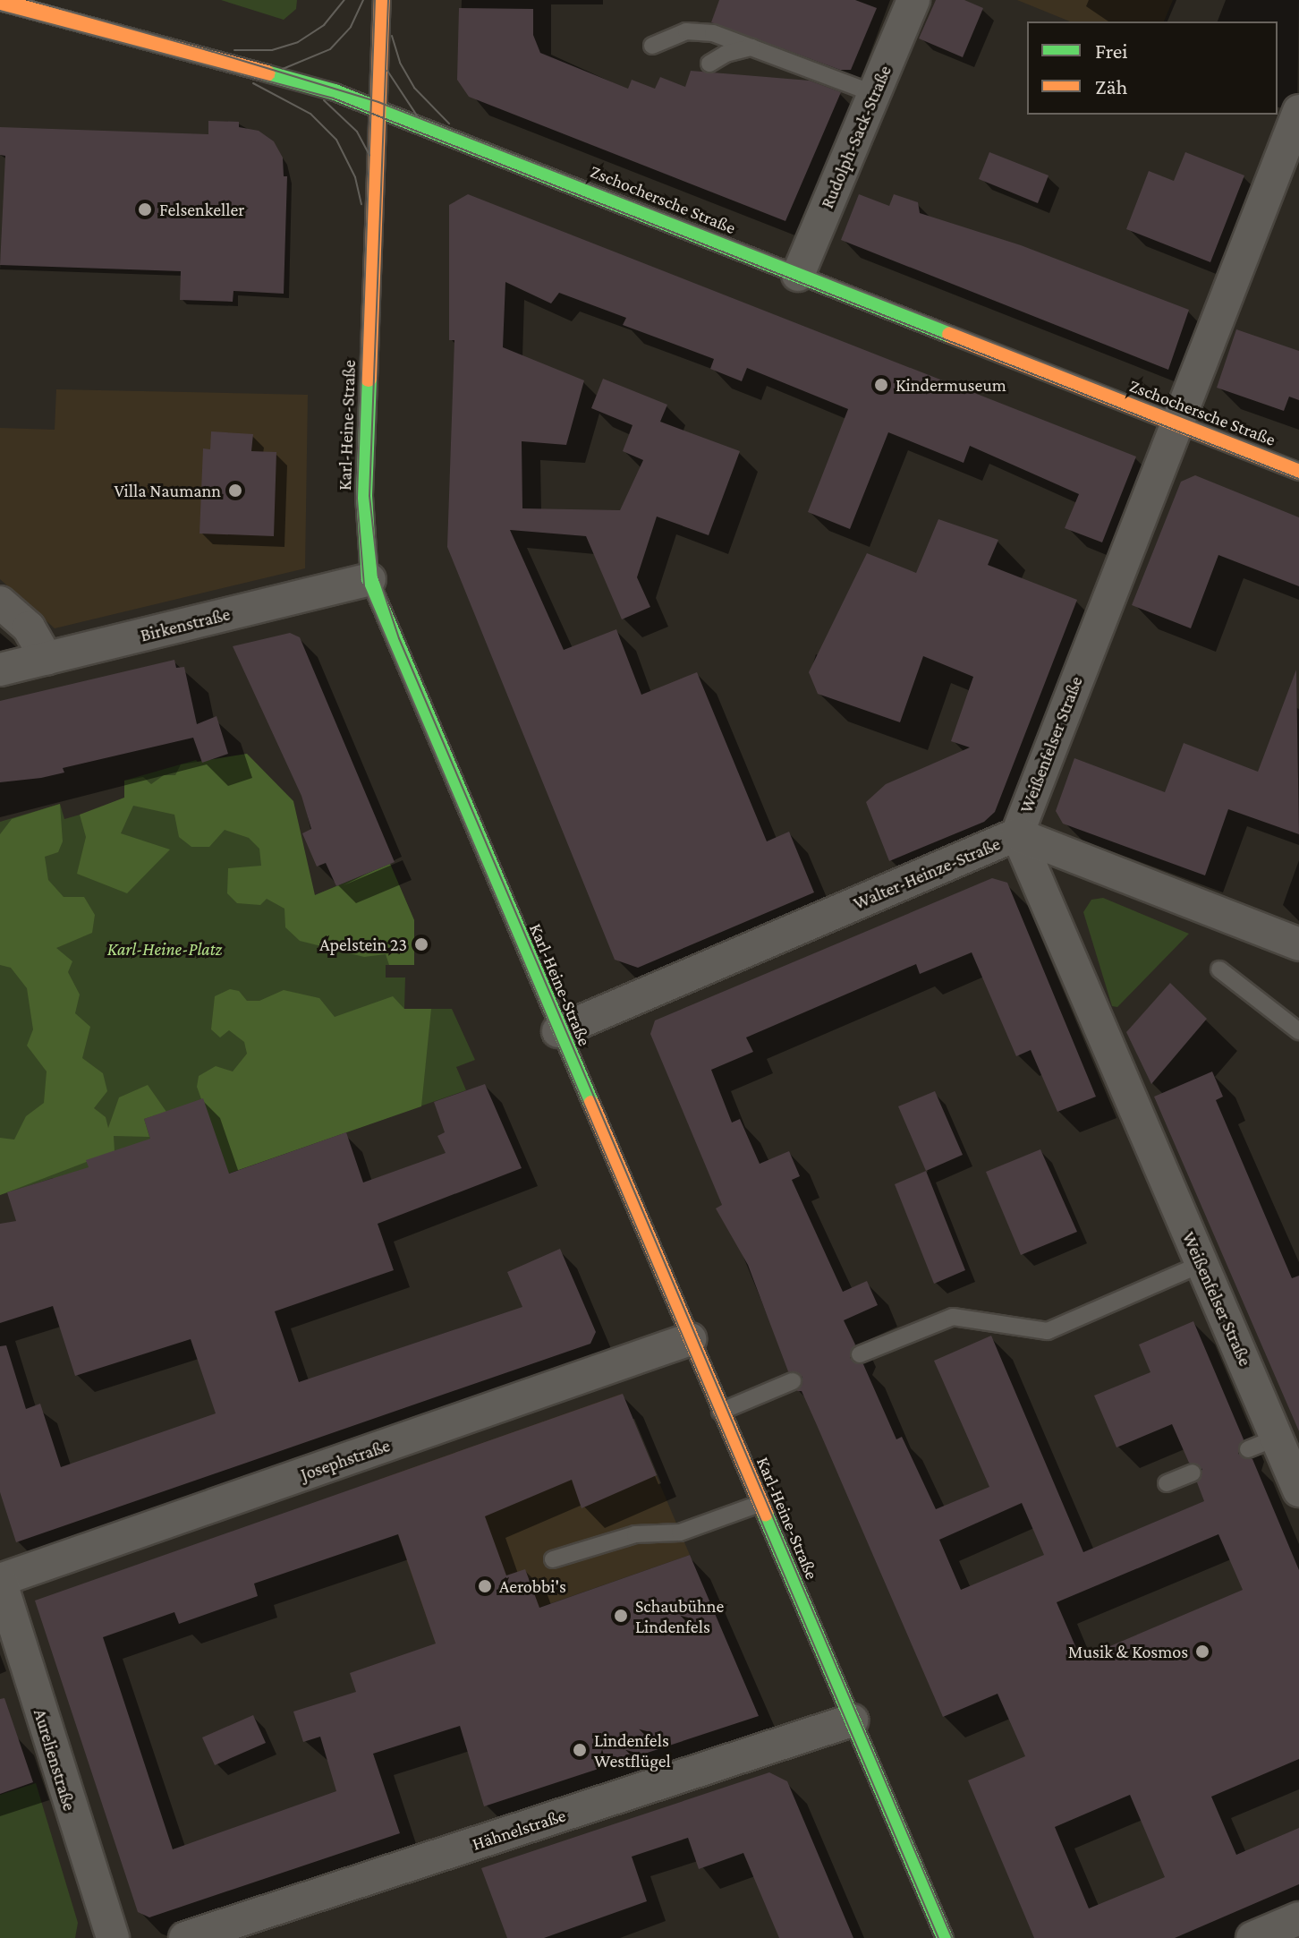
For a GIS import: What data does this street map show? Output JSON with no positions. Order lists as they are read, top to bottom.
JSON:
{
  "streets": {
    "street": [
      "Rudolph-Sack-Straße",
      "Zschochersche Straße",
      "Karl-Heine-Straße",
      "Birkenstraße",
      "Weißenfelser Straße",
      "Walter-Heinze-Straße",
      "Josephstraße",
      "Aurelienstraße",
      "Hähnelstraße"
    ]
  },
  "crossings": [
    ["Rudolph-Sack-Straße", "Zschochersche Straße"],
    ["Zschochersche Straße", "Karl-Heine-Straße"],
    ["Zschochersche Straße", "Weißenfelser Straße"],
    ["Karl-Heine-Straße", "Birkenstraße"],
    ["Karl-Heine-Straße", "Walter-Heinze-Straße"],
    ["Karl-Heine-Straße", "Josephstraße"],
    ["Karl-Heine-Straße", "Hähnelstraße"],
    ["Weißenfelser Straße", "Walter-Heinze-Straße"],
    ["Josephstraße", "Aurelienstraße"]
  ],
  "parks": ["Karl-Heine-Platz"],
  "places": [
    "Felsenkeller",
    "Kindermuseum",
    "Villa Naumann",
    "Apelstein 23",
    "Aerobbi's",
    "Schaubühne Lindenfels",
    "Musik & Kosmos",
    "Lindenfels Westflügel"
  ],
  "legend": ["Frei", "Zäh"]
}
